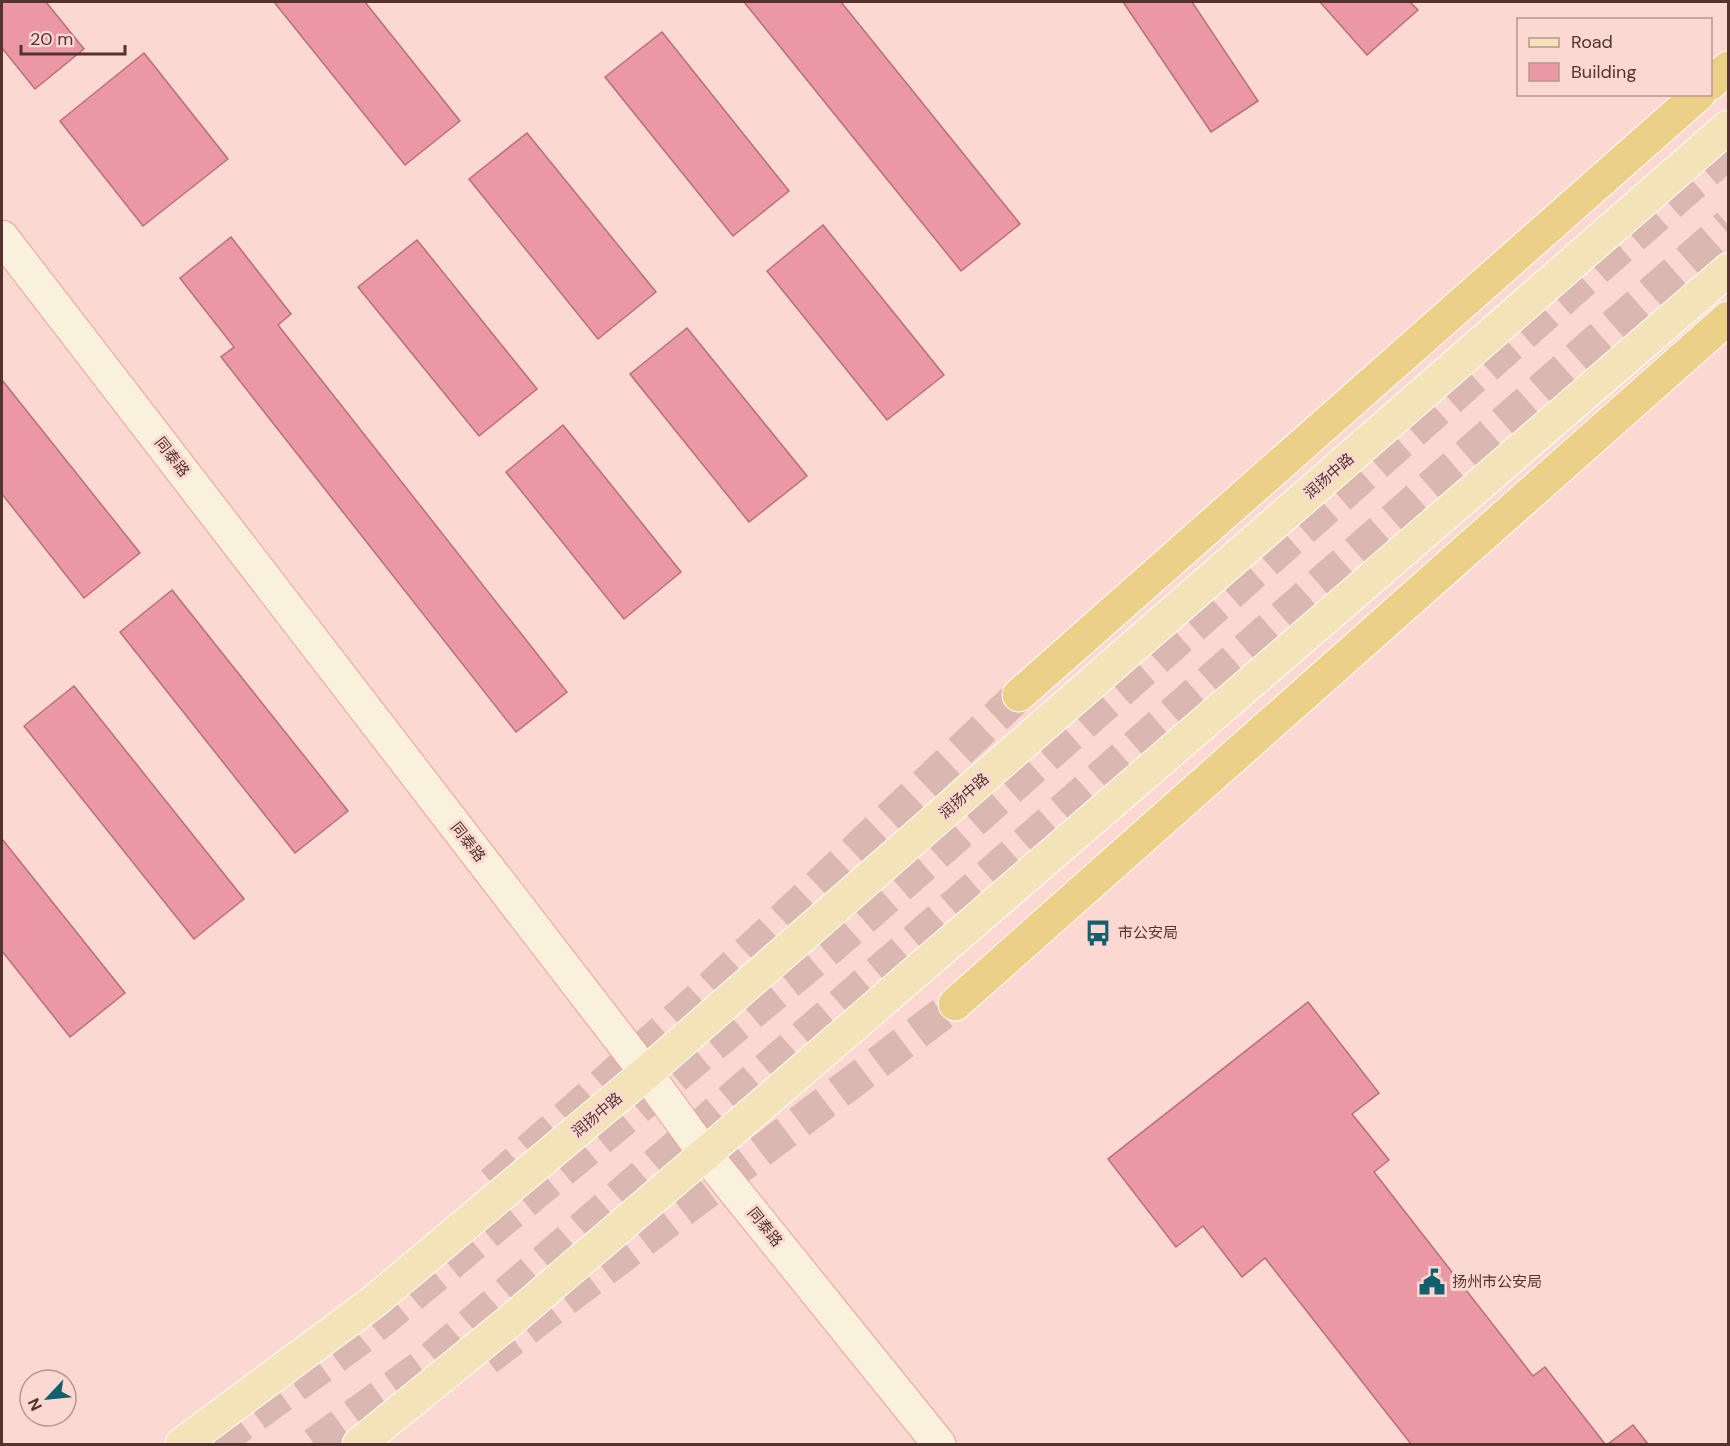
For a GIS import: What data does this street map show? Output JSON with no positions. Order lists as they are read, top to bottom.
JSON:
{
  "streets": {
    "main road": ["润扬中路"],
    "street": ["同泰路"]
  },
  "crossings": [
    ["同泰路", "润扬中路"]
  ],
  "places": {
    "bus stop": ["市公安局"],
    "public building": ["扬州市公安局"]
  },
  "legend": ["Road", "Building"],
  "scale_bar": "20 m",
  "north": "bottom left"
}
